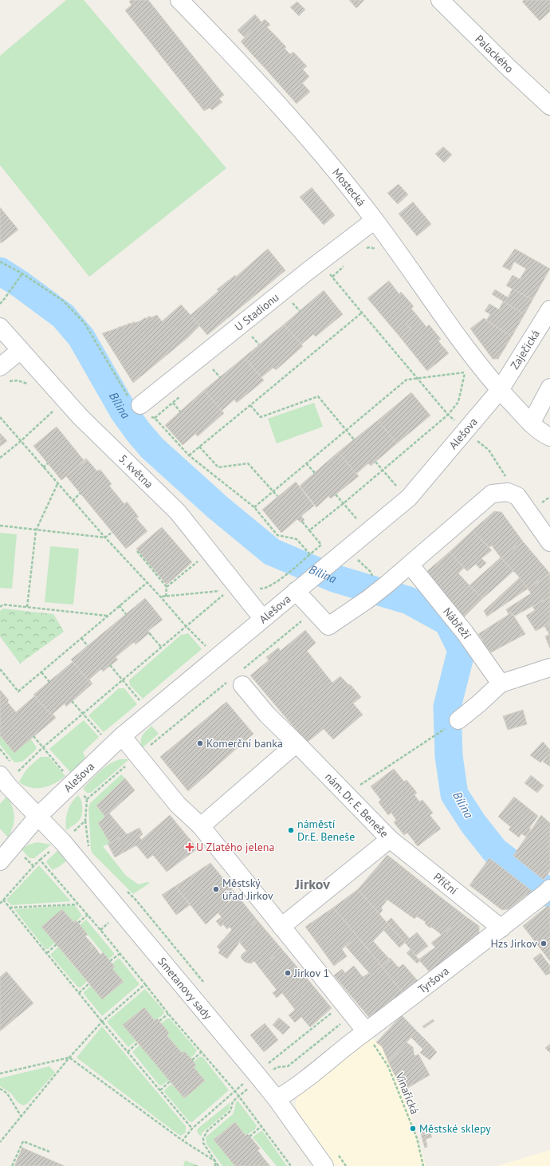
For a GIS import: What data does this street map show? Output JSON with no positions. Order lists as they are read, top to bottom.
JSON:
{
  "streets": {
    "street": [
      "Palackého",
      "Mostecká",
      "U Stadionu",
      "Zaječická",
      "Alešova",
      "5. května",
      "Nábřeží",
      "nám. Dr. E. Beneše",
      "Příční",
      "Tyršova",
      "Smetanovy sady"
    ],
    "path": ["Vinařická"]
  },
  "crossings": [
    ["Mostecká", "U Stadionu"],
    ["Mostecká", "Zaječická"],
    ["Mostecká", "Alešova"],
    ["Zaječická", "Alešova"],
    ["Alešova", "5. května"],
    ["Alešova", "Smetanovy sady"],
    ["nám. Dr. E. Beneše", "Příční"],
    ["Příční", "Tyršova"],
    ["Tyršova", "Smetanovy sady"],
    ["Tyršova", "Vinařická"]
  ],
  "districts": ["Jirkov"],
  "water": ["Bílina"],
  "places": {
    "other": [
      "Komerční banka",
      "náměstí Dr.E. Beneše",
      "Městský úřad Jirkov",
      "Hzs Jirkov",
      "Jirkov 1",
      "Městské sklepy"
    ],
    "health": ["U Zlatého jelena"]
  }
}
